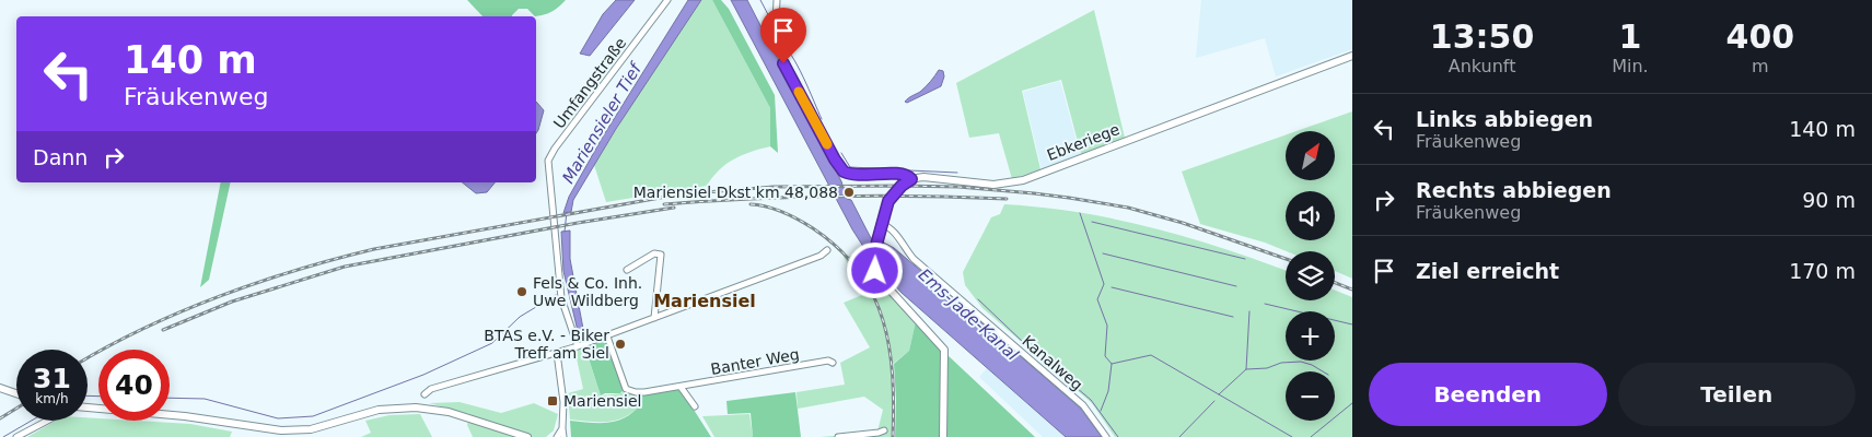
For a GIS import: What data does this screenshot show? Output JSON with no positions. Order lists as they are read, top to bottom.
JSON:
{
  "streets": {
    "street": [
      "Umfangstraße",
      "Ebkeriege",
      "Banter Weg",
      "Kanalweg"
    ]
  },
  "districts": ["Mariensiel"],
  "water": ["Mariensieler Tief", "Ems-Jade-Kanal"],
  "places": {
    "other": ["Mariensiel Dkst km 48,088", "Fels & Co. Inh. Uwe Wildberg", "BTAS e.V. - Biker Treff am Siel"],
    "transit": ["Mariensiel"]
  },
  "north": "top right",
  "page": {
    "eta": [
      "13:50",
      "Ankunft",
      "1",
      "Min.",
      "400",
      "m"
    ],
    "turn": ["140 m", "Fräukenweg"],
    "list": [
      {
        "name": "Links abbiegen",
        "note": "Fräukenweg",
        "value": "140 m"
      },
      {
        "name": "Rechts abbiegen",
        "note": "Fräukenweg",
        "value": "90 m"
      },
      {
        "name": "Ziel erreicht",
        "value": "170 m"
      }
    ],
    "map_buttons": ["+", "−"],
    "then": "Dann",
    "speed": "31 km/h",
    "limit": "40",
    "buttons": ["Beenden", "Teilen"]
  }
}
